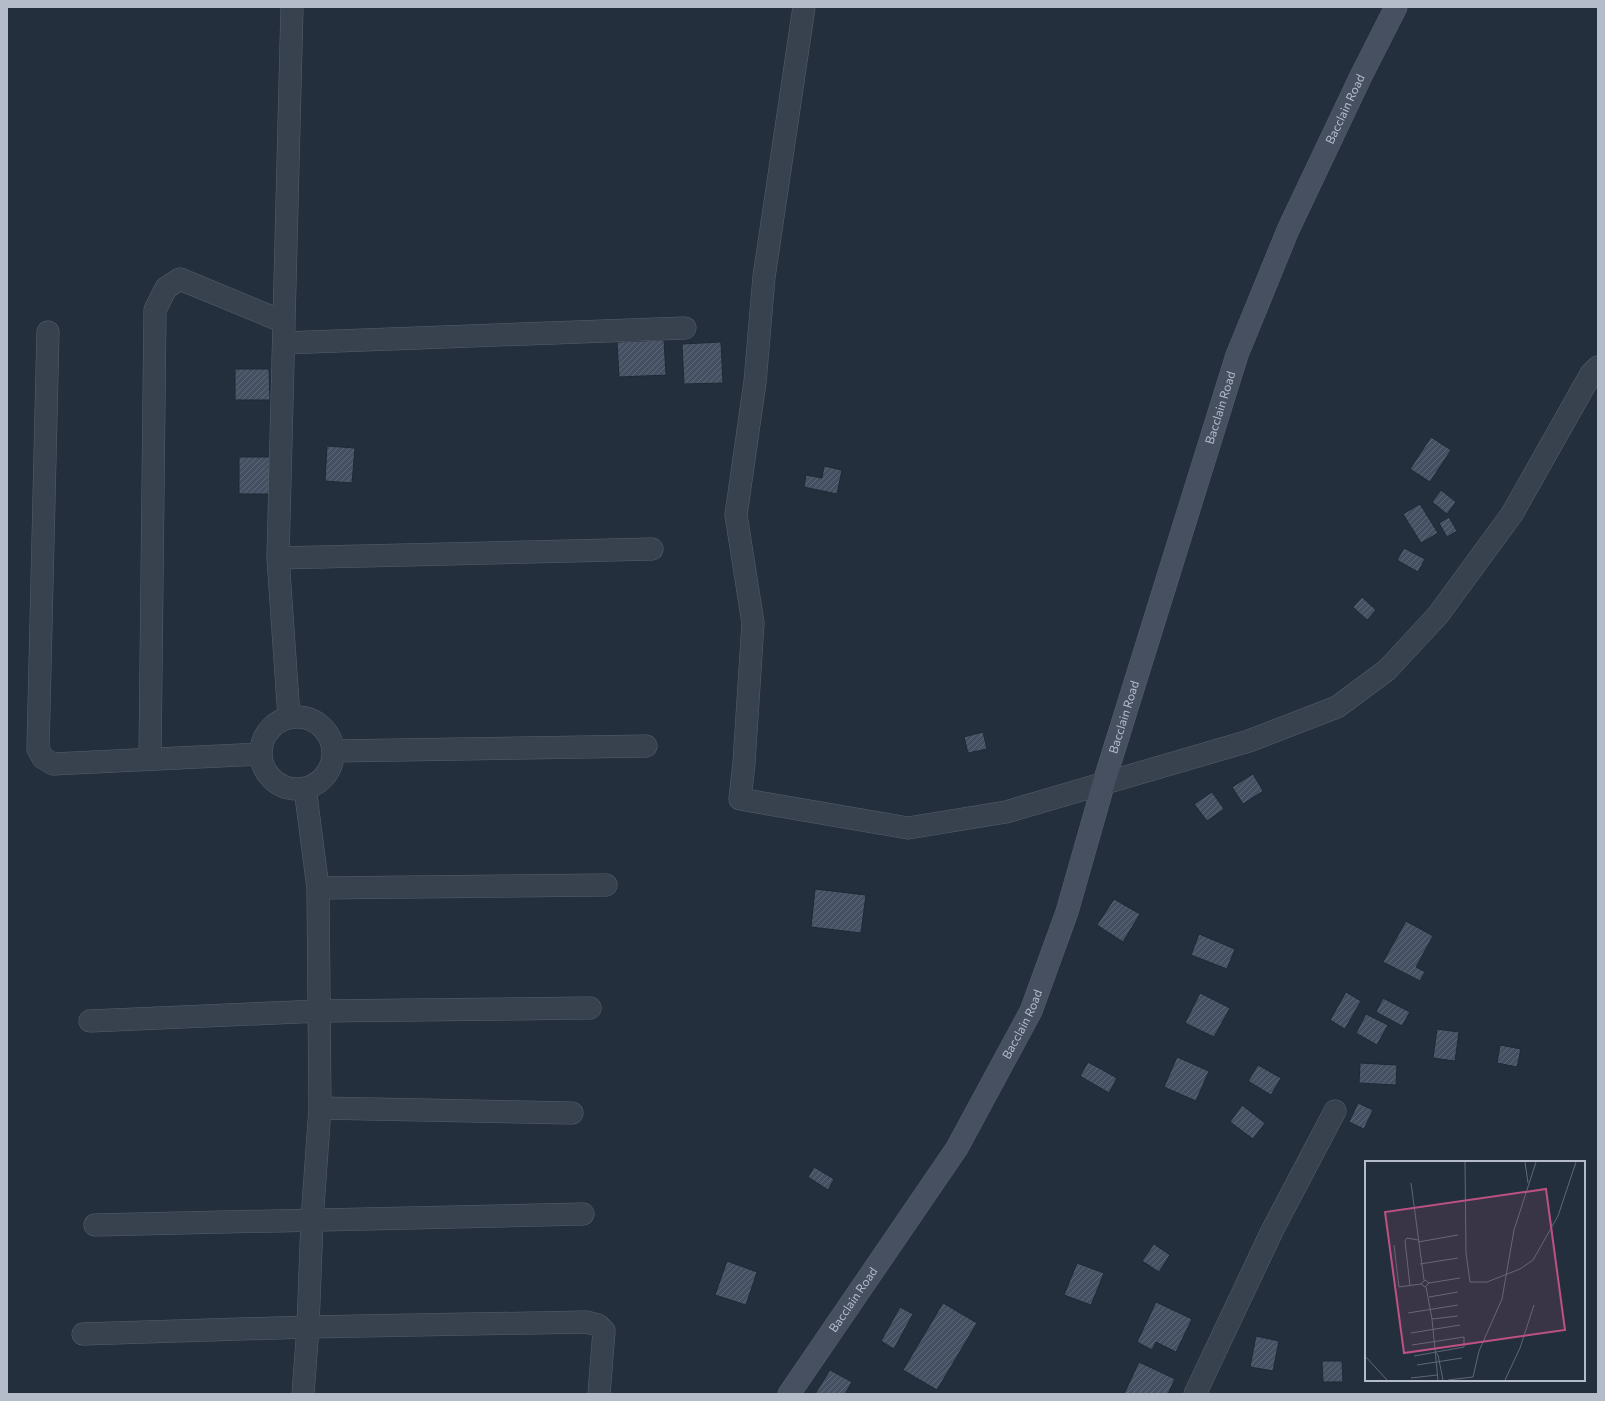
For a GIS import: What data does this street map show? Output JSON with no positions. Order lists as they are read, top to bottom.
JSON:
{
  "streets": {
    "main road": ["Bacclain Road"]
  }
}
